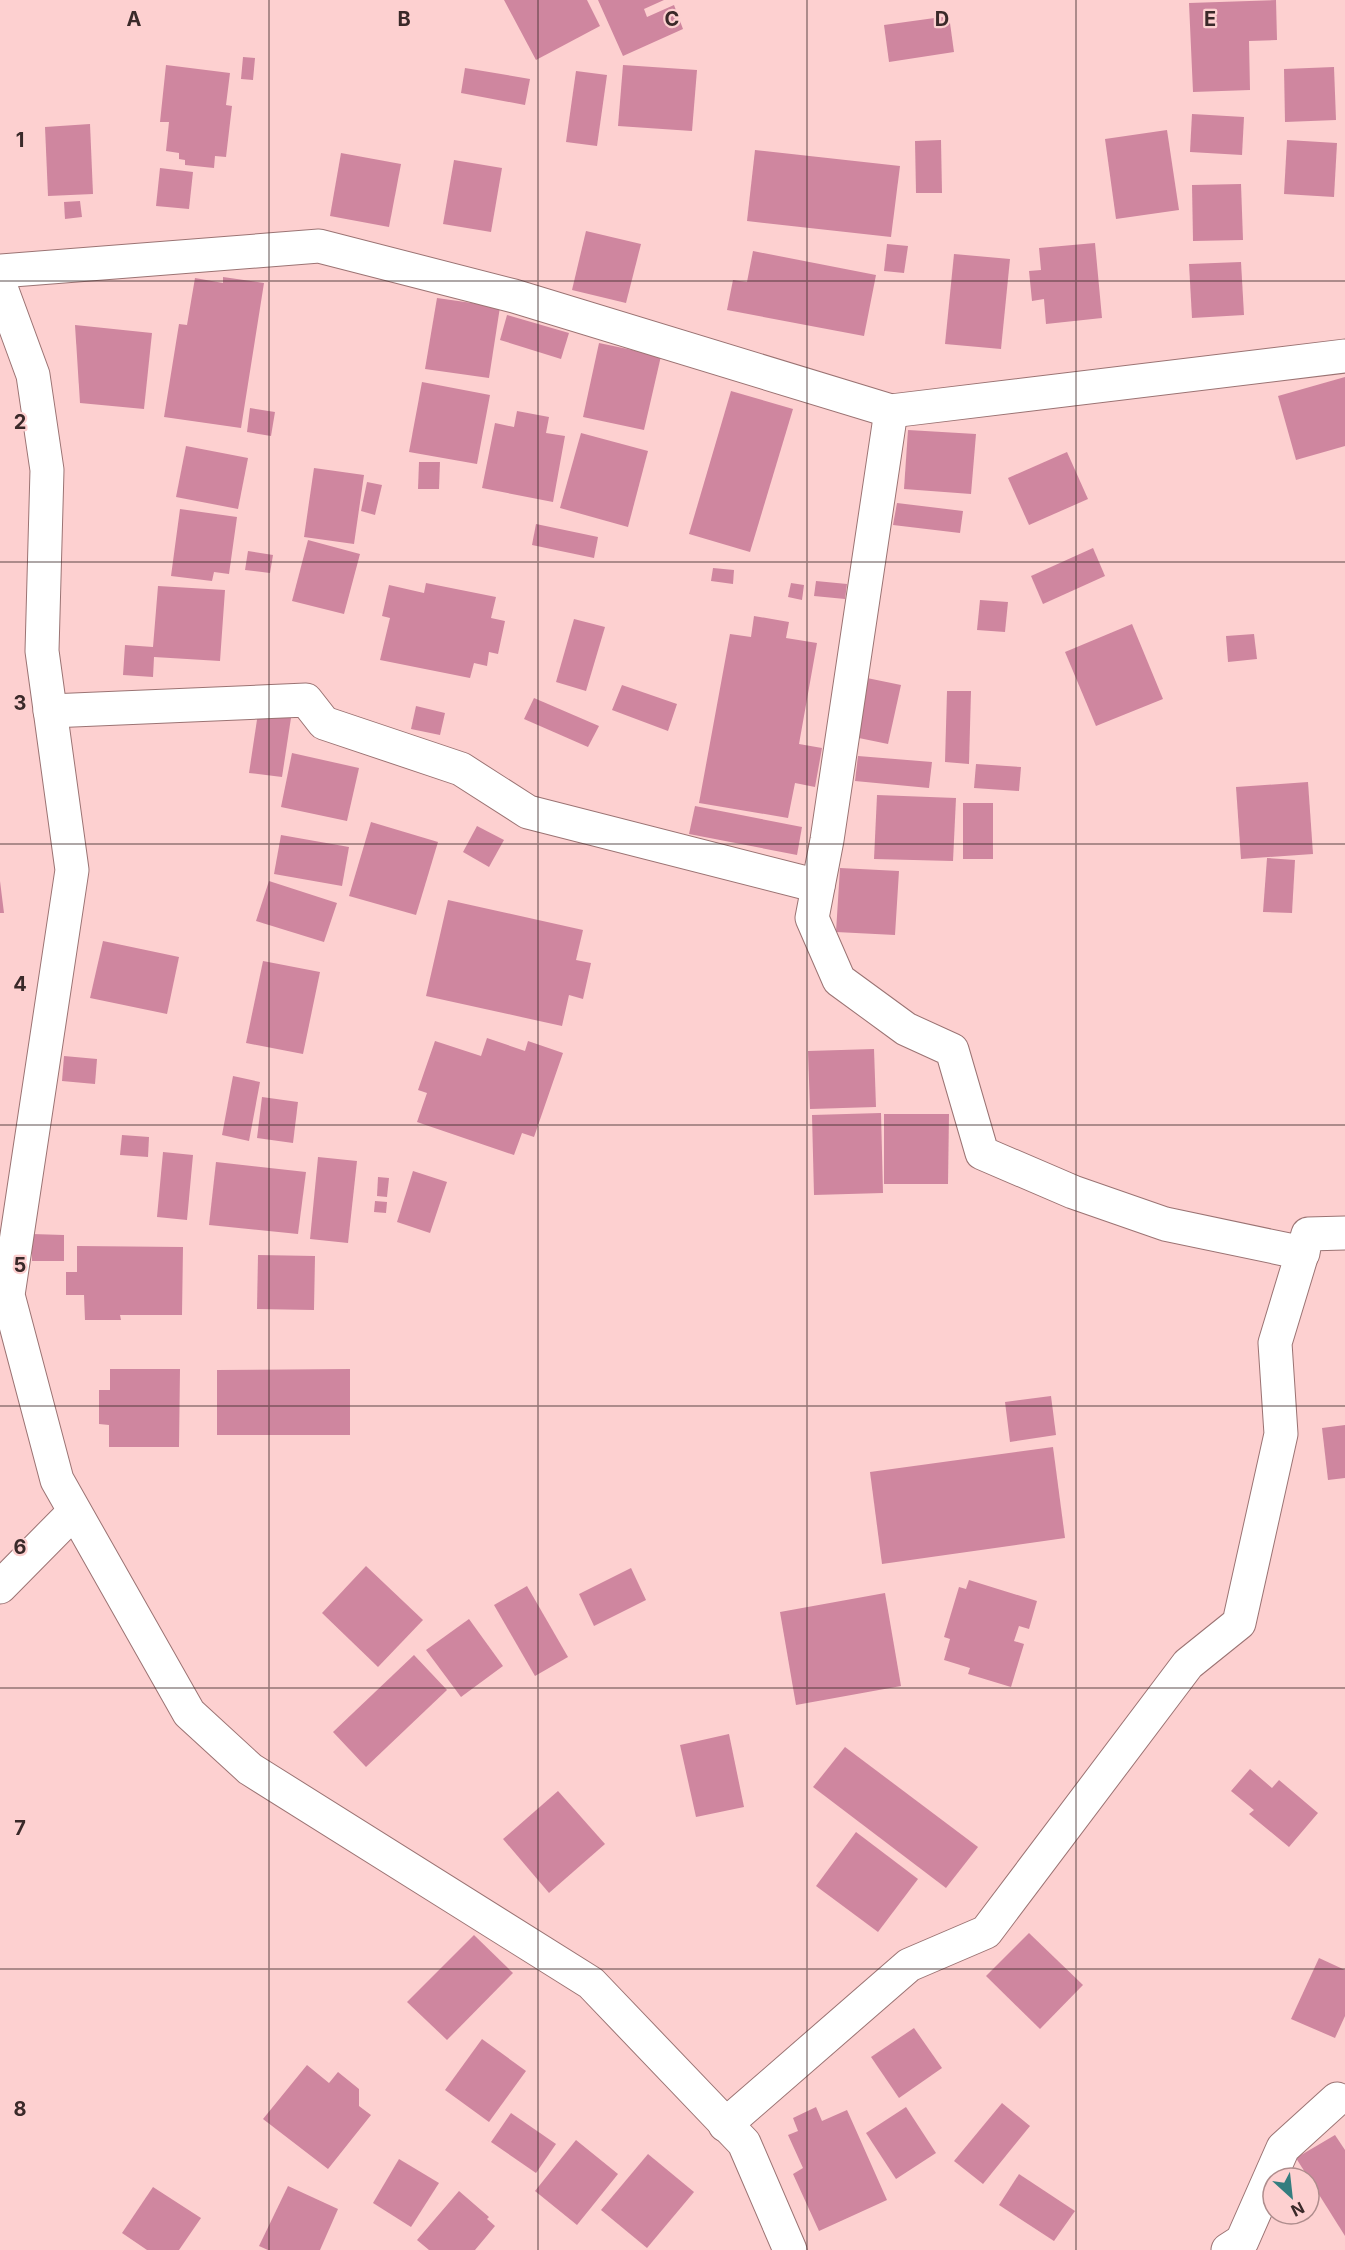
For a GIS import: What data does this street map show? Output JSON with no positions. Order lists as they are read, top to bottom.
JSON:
{
  "north": "bottom right",
  "grid": {
    "columns": [
      "A",
      "B",
      "C",
      "D",
      "E"
    ],
    "rows": [
      "1",
      "2",
      "3",
      "4",
      "5",
      "6",
      "7",
      "8"
    ]
  }
}
